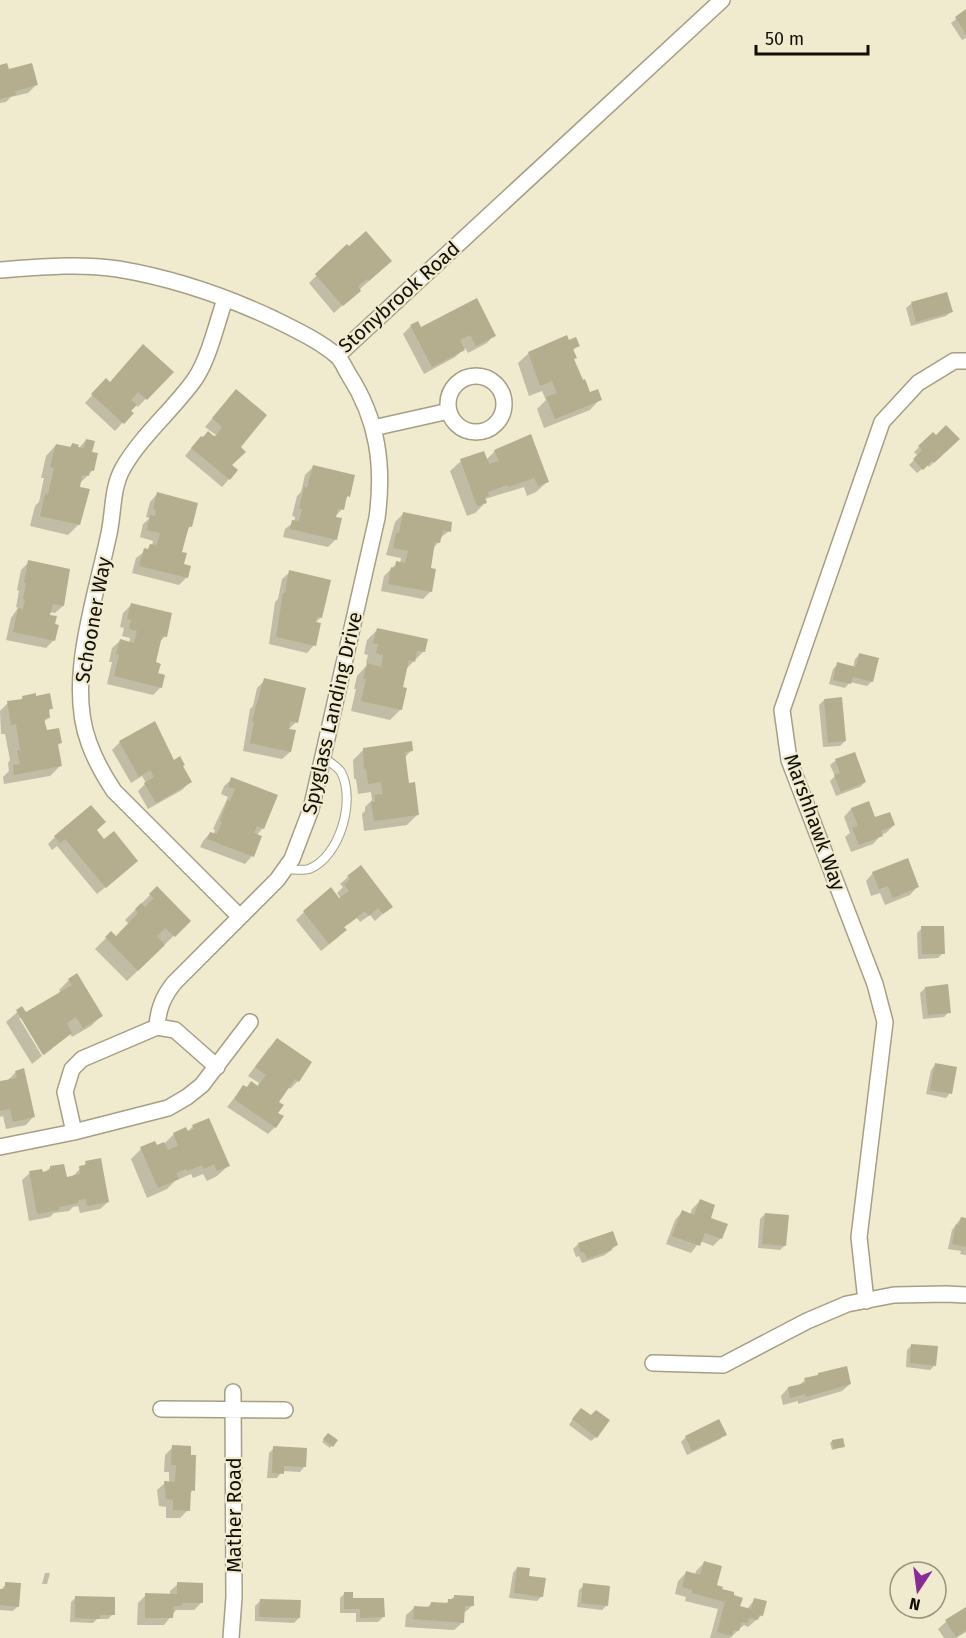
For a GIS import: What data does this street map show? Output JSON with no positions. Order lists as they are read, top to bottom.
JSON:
{
  "streets": {
    "street": [
      "Stonybrook Road",
      "Schooner Way",
      "Spyglass Landing Drive",
      "Marshhawk Way",
      "Mather Road"
    ]
  },
  "crossings": [
    ["Stonybrook Road", "Schooner Way"],
    ["Stonybrook Road", "Spyglass Landing Drive"],
    ["Schooner Way", "Spyglass Landing Drive"]
  ],
  "scale_bar": "50 m",
  "north": "bottom"
}
